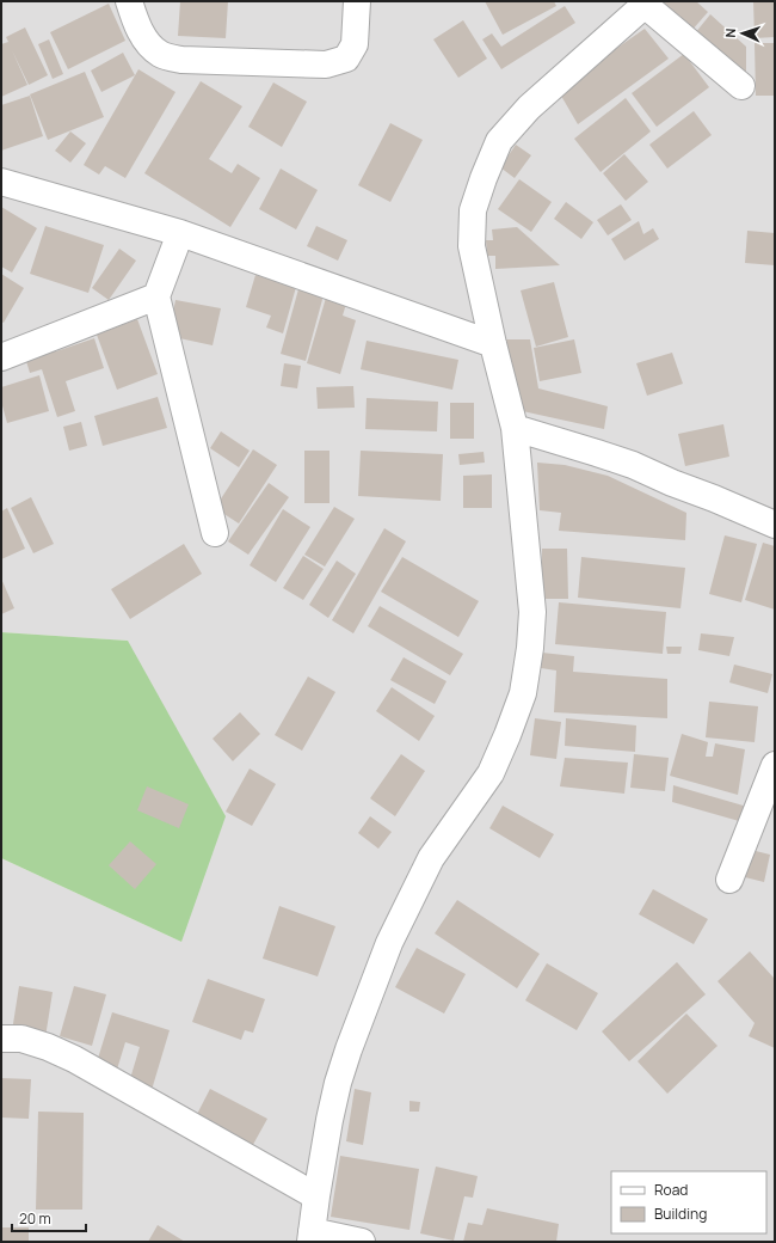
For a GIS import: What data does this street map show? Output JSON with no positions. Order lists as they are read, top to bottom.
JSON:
{
  "legend": ["Road", "Building"],
  "scale_bar": "20 m",
  "north": "left"
}
